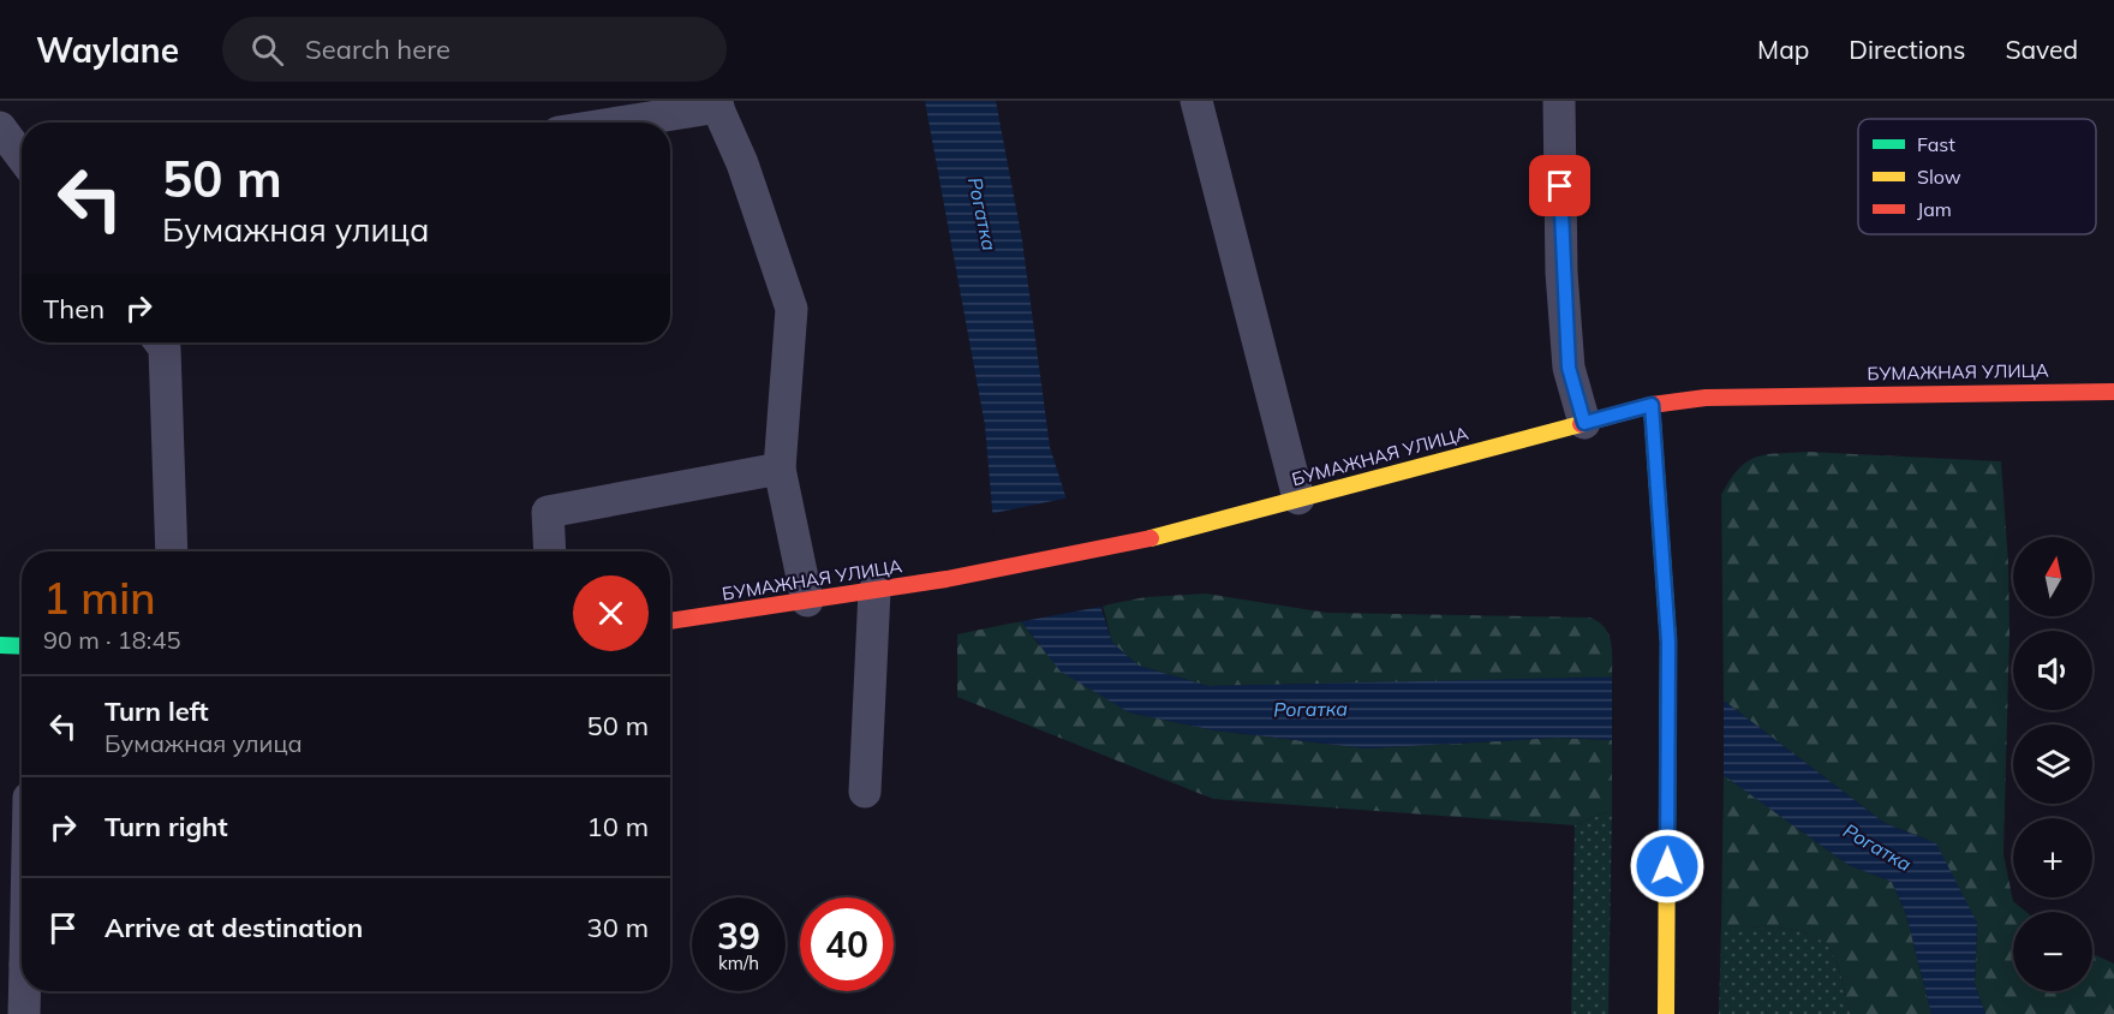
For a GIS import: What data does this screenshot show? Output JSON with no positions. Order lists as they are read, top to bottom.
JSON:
{
  "streets": {
    "street": ["БУМАЖНАЯ УЛИЦА"]
  },
  "water": ["Рогатка"],
  "legend": ["Fast", "Slow", "Jam"],
  "north": "top",
  "page": {
    "header": "Waylane",
    "search": "Search here",
    "nav": ["Map", "Directions", "Saved"],
    "turn": ["50 m", "Бумажная улица"],
    "then": "Then",
    "map_buttons": ["+", "−"],
    "heading": ["1 min", "90 m · 18:45"],
    "list": [
      {
        "name": "Turn left",
        "note": "Бумажная улица",
        "value": "50 m"
      },
      {
        "name": "Turn right",
        "value": "10 m"
      },
      {
        "name": "Arrive at destination",
        "value": "30 m"
      }
    ],
    "speed": "39 km/h",
    "limit": "40"
  }
}
